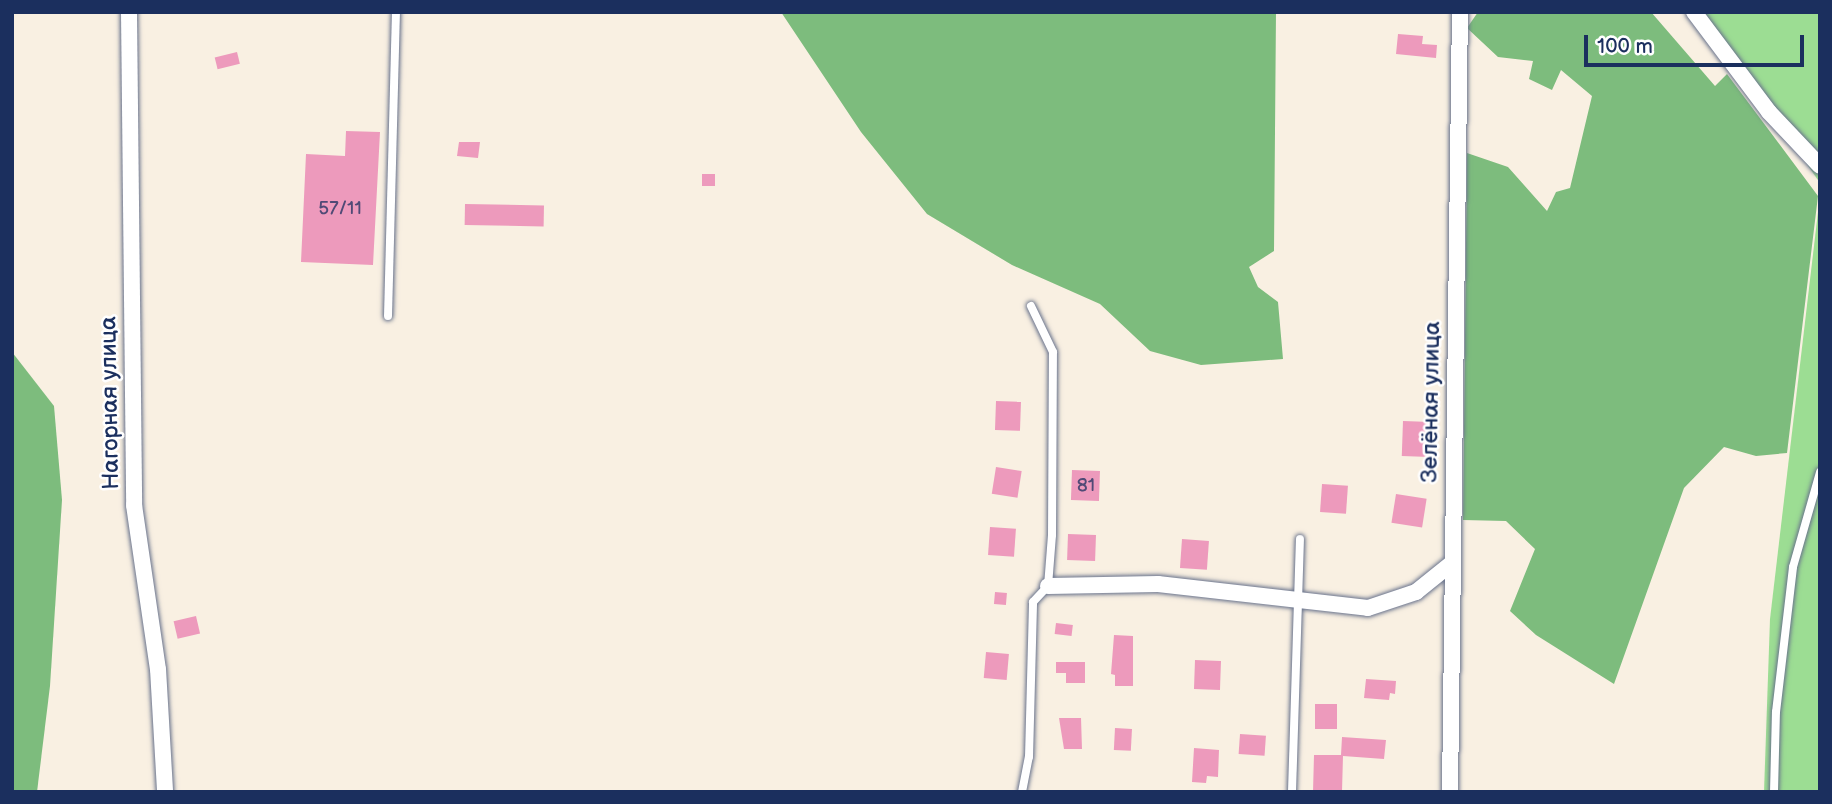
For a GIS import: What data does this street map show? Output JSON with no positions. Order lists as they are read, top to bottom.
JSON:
{
  "streets": {
    "street": ["Зелёная улица", "Нагорная улица"]
  },
  "house_numbers": ["57/11", "81"],
  "scale_bar": "100 m"
}
